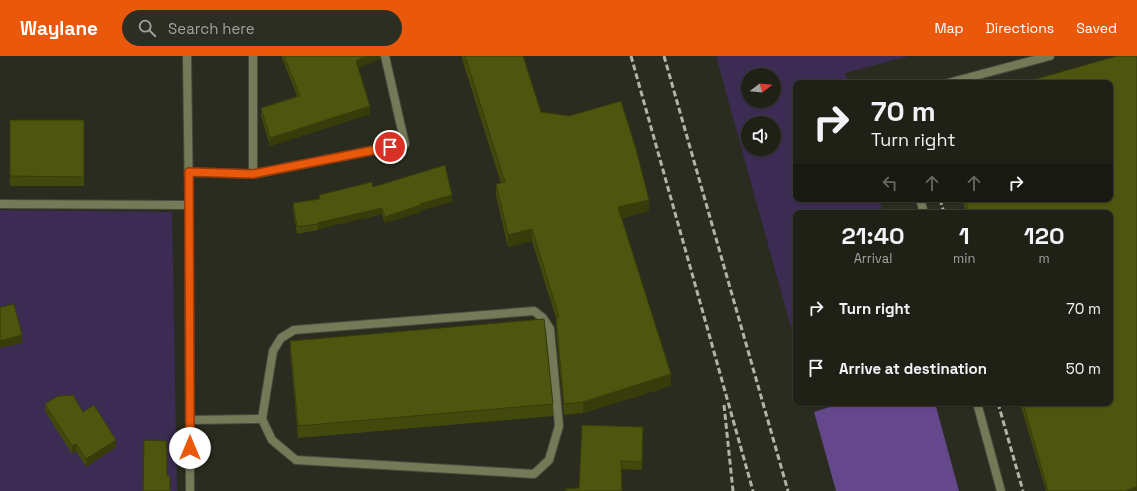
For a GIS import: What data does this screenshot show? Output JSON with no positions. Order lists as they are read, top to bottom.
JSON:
{
  "north": "right",
  "page": {
    "header": "Waylane",
    "search": "Search here",
    "nav": ["Map", "Directions", "Saved"],
    "turn": ["70 m", "Turn right"],
    "eta": [
      "21:40",
      "Arrival",
      "1",
      "min",
      "120",
      "m"
    ],
    "list": [
      {
        "name": "Turn right",
        "value": "70 m"
      },
      {
        "name": "Arrive at destination",
        "value": "50 m"
      }
    ]
  }
}
